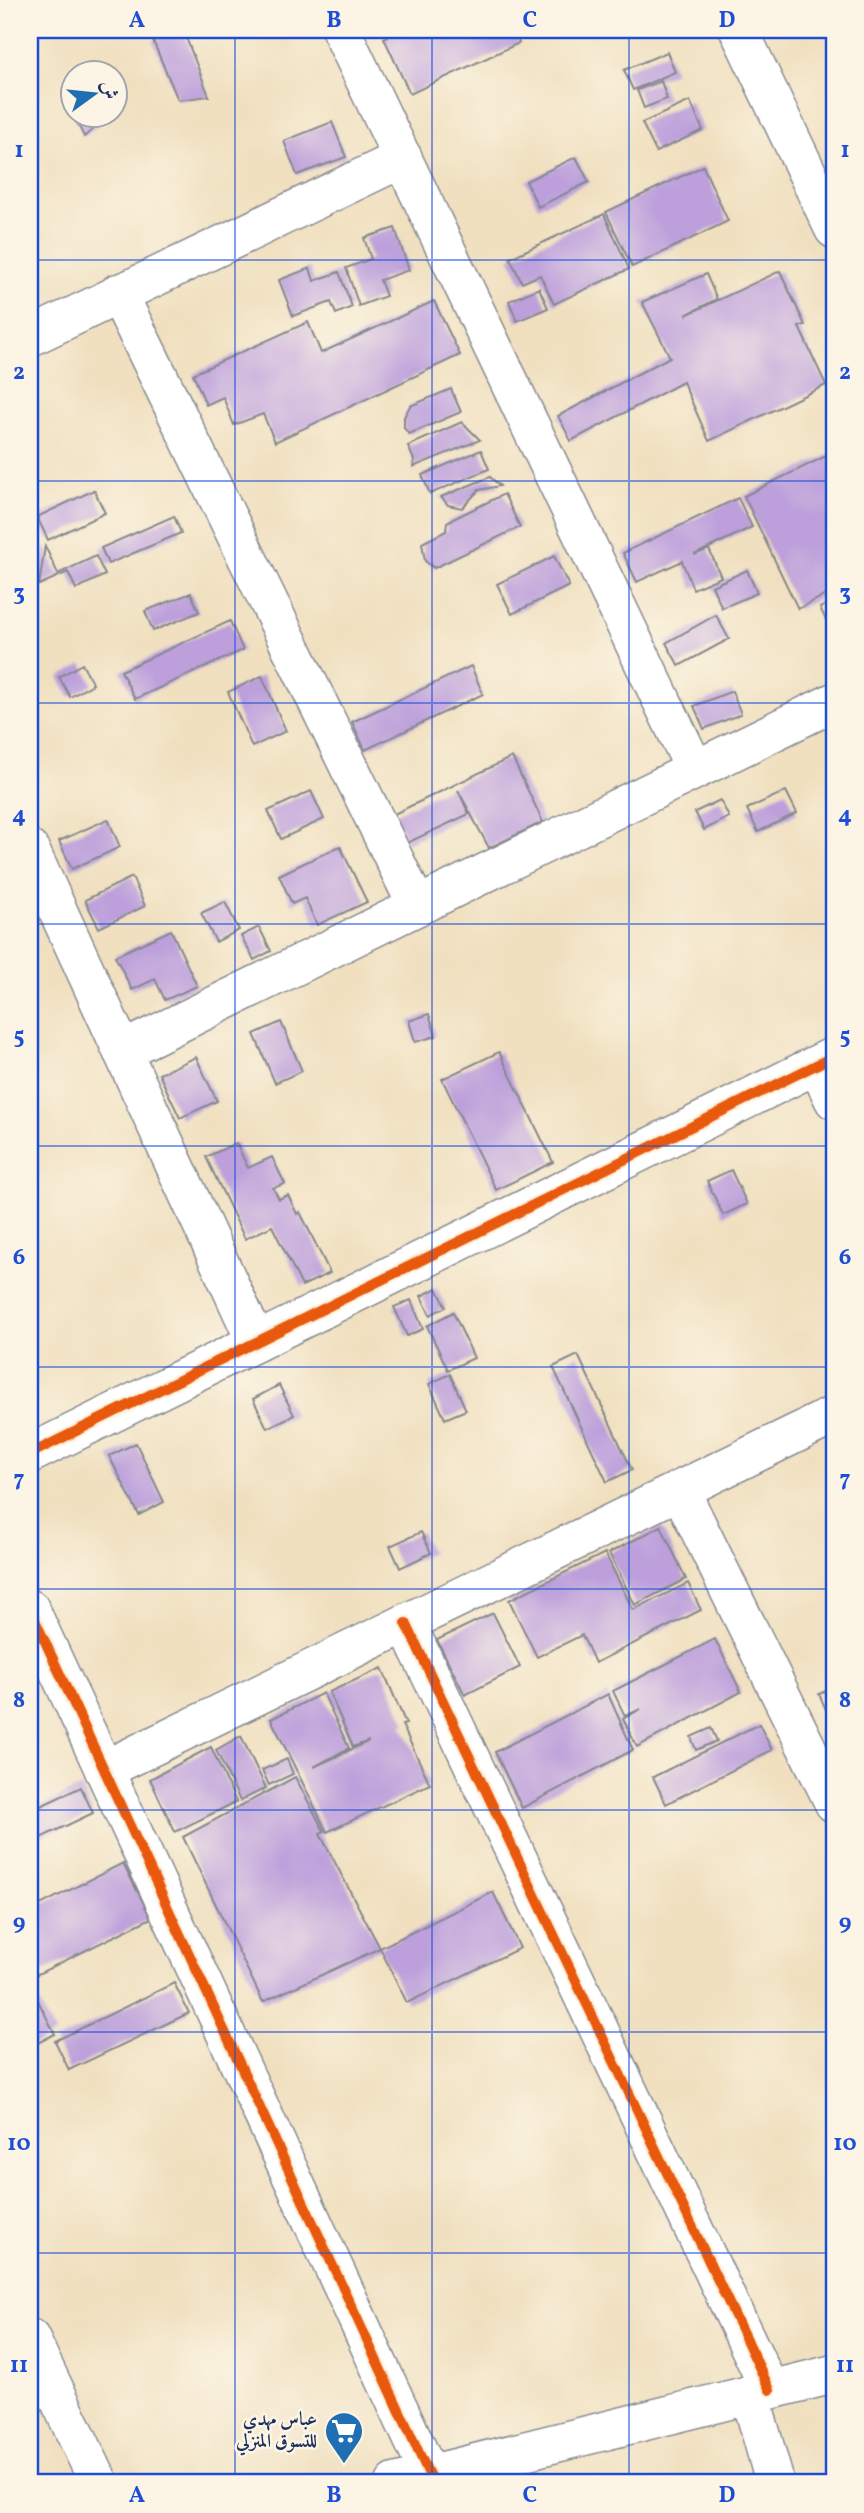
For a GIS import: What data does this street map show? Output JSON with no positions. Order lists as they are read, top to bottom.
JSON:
{
  "places": {
    "supermarket": ["عباس مهدي للتسوق المنزلي"]
  },
  "north": "right",
  "grid": {
    "columns": [
      "A",
      "B",
      "C",
      "D"
    ],
    "rows": [
      "1",
      "2",
      "3",
      "4",
      "5",
      "6",
      "7",
      "8",
      "9",
      "10",
      "11"
    ]
  }
}
